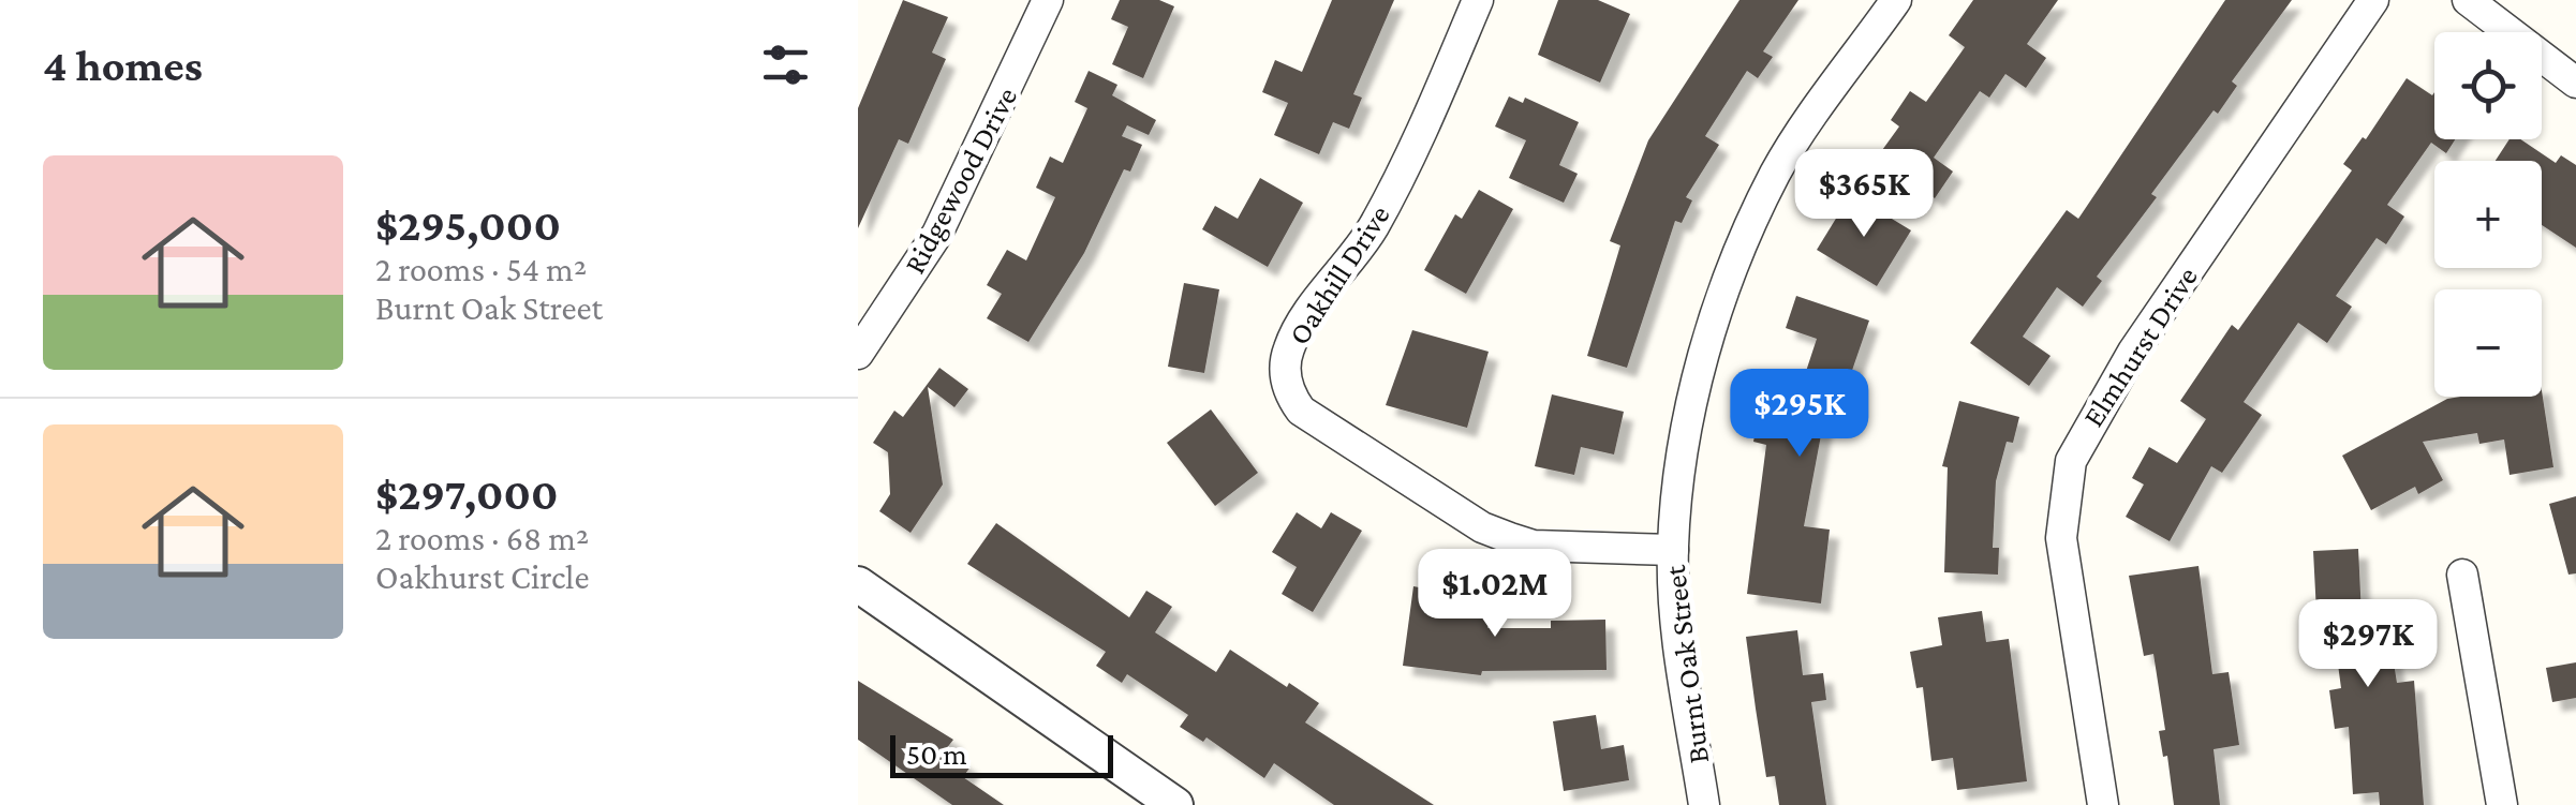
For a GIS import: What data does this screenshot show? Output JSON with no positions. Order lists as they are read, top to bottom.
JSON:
{
  "streets": {
    "street": [
      "Ridgewood Drive",
      "Oakhill Drive",
      "Elmhurst Drive",
      "Burnt Oak Street"
    ]
  },
  "crossings": [
    ["Oakhill Drive", "Burnt Oak Street"]
  ],
  "scale_bar": "50 m",
  "page": {
    "heading": "4 homes",
    "map_buttons": ["+", "−"],
    "list": [
      {
        "name": "$295,000",
        "note": "2 rooms · 54 m² · Burnt Oak Street"
      },
      {
        "name": "$297,000",
        "note": "2 rooms · 68 m² · Oakhurst Circle"
      }
    ],
    "price": [
      "$365K",
      "$295K",
      "$1.02M",
      "$297K"
    ],
    "scale": "50 m"
  }
}
